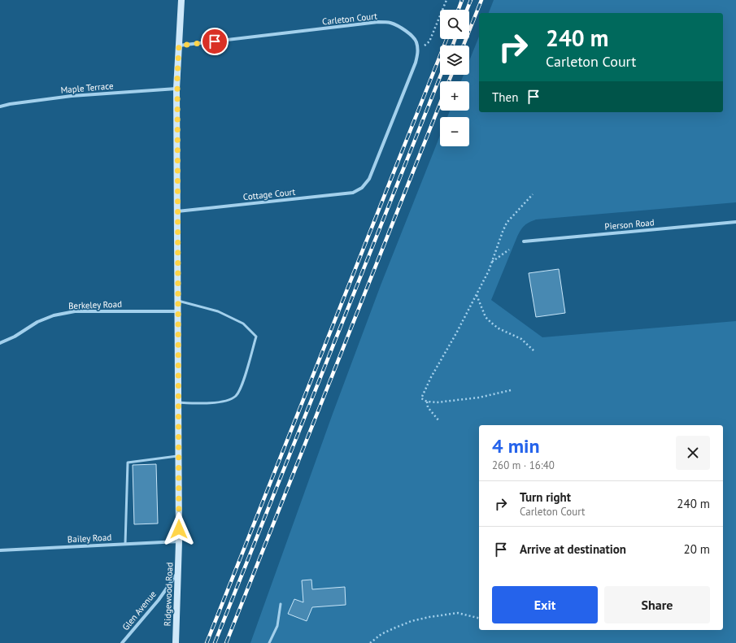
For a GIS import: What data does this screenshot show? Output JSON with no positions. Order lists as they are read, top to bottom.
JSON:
{
  "streets": {
    "street": [
      "Carleton Court",
      "Maple Terrace",
      "Cottage Court",
      "Pierson Road",
      "Berkeley Road",
      "Bailey Road",
      "Ridgewood Road",
      "Glen Avenue"
    ]
  },
  "crossings": [
    ["Carleton Court", "Cottage Court"],
    ["Carleton Court", "Ridgewood Road"],
    ["Maple Terrace", "Ridgewood Road"],
    ["Cottage Court", "Ridgewood Road"],
    ["Berkeley Road", "Ridgewood Road"],
    ["Bailey Road", "Ridgewood Road"],
    ["Ridgewood Road", "Glen Avenue"]
  ],
  "page": {
    "map_buttons": ["+", "−"],
    "turn": ["240 m", "Carleton Court"],
    "then": "Then",
    "heading": ["4 min", "260 m · 16:40"],
    "list": [
      {
        "name": "Turn right",
        "note": "Carleton Court",
        "value": "240 m"
      },
      {
        "name": "Arrive at destination",
        "value": "20 m"
      }
    ],
    "buttons": ["Exit", "Share"]
  }
}
